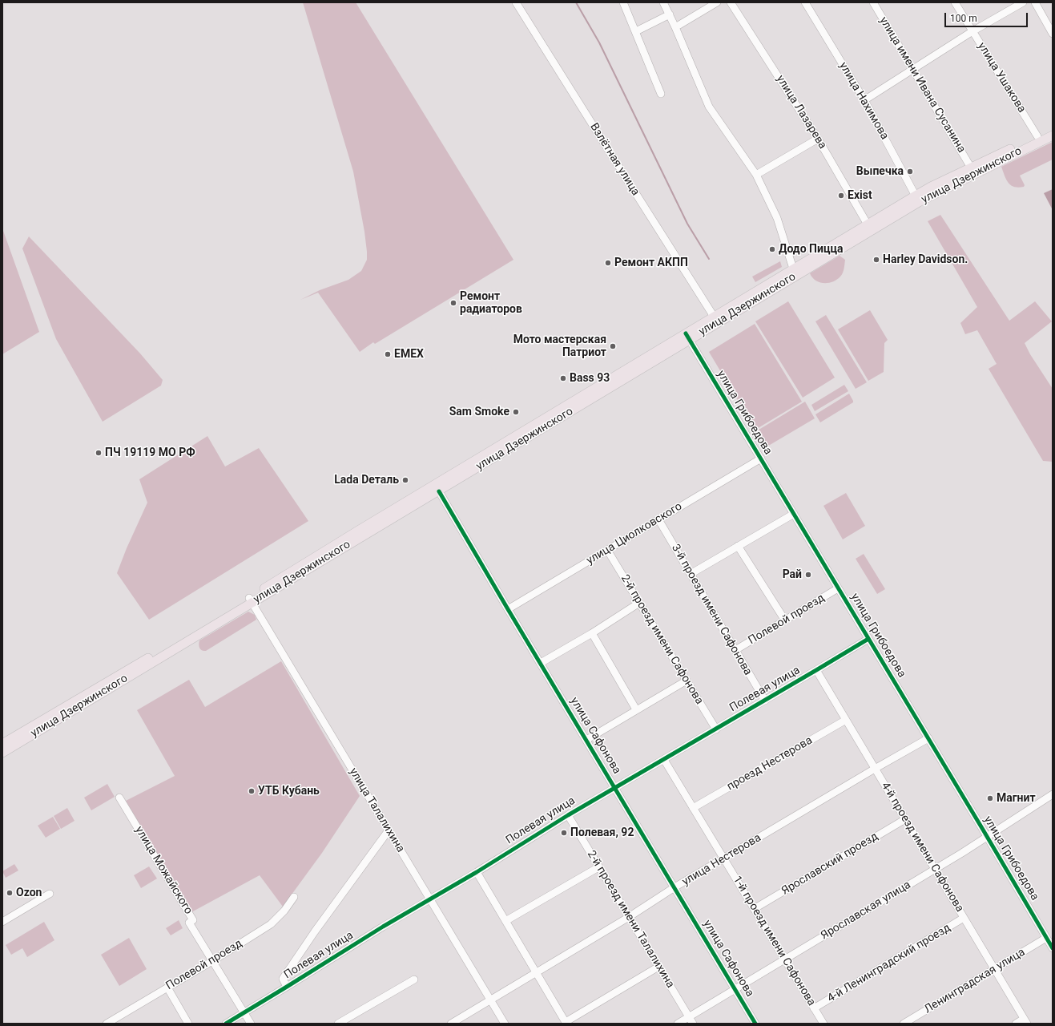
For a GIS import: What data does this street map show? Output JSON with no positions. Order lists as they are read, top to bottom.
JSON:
{
  "streets": {
    "main road": ["улица Дзержинского"],
    "street": [
      "улица Ушакова",
      "улица имени Ивана Сусанина",
      "улица Нахимова",
      "улица Лазарева",
      "Взлётная улица",
      "улица Грибоедова",
      "улица Циолковского",
      "3-й проезд имени Сафонова",
      "Полевой проезд",
      "2-й проезд имени Сафонова",
      "Полевая улица",
      "улица Сафонова",
      "проезд Нестерова",
      "улица Талалихина",
      "4-й проезд имени Сафонова",
      "улица Нестерова",
      "Ярославский проезд",
      "улица Можайского",
      "Ярославская улица",
      "2-й проезд имени Талалихина",
      "1-й проезд имени Сафонова",
      "4-й Ленинградский проезд",
      "Ленинградская улица"
    ]
  },
  "crossings": [
    ["улица Ушакова", "улица Дзержинского"],
    ["улица имени Ивана Сусанина", "улица Дзержинского"],
    ["улица Нахимова", "улица Дзержинского"],
    ["улица Лазарева", "улица Дзержинского"],
    ["Взлётная улица", "улица Дзержинского"],
    ["улица Дзержинского", "улица Грибоедова"],
    ["улица Дзержинского", "улица Сафонова"],
    ["улица Дзержинского", "улица Талалихина"],
    ["улица Грибоедова", "улица Циолковского"],
    ["улица Грибоедова", "Полевой проезд"],
    ["улица Грибоедова", "Полевая улица"],
    ["улица Грибоедова", "улица Нестерова"],
    ["улица Грибоедова", "Ярославская улица"],
    ["улица Грибоедова", "Ленинградская улица"],
    ["улица Циолковского", "3-й проезд имени Сафонова"],
    ["улица Циолковского", "2-й проезд имени Сафонова"],
    ["улица Циолковского", "улица Сафонова"],
    ["3-й проезд имени Сафонова", "Полевой проезд"],
    ["3-й проезд имени Сафонова", "Полевая улица"],
    ["Полевой проезд", "улица Можайского"],
    ["2-й проезд имени Сафонова", "Полевая улица"],
    ["Полевая улица", "улица Сафонова"],
    ["Полевая улица", "улица Талалихина"],
    ["Полевая улица", "4-й проезд имени Сафонова"],
    ["Полевая улица", "улица Можайского"],
    ["Полевая улица", "2-й проезд имени Талалихина"],
    ["Полевая улица", "1-й проезд имени Сафонова"],
    ["улица Сафонова", "улица Нестерова"],
    ["улица Сафонова", "Ярославская улица"],
    ["проезд Нестерова", "4-й проезд имени Сафонова"],
    ["проезд Нестерова", "1-й проезд имени Сафонова"],
    ["улица Талалихина", "улица Нестерова"],
    ["4-й проезд имени Сафонова", "улица Нестерова"],
    ["4-й проезд имени Сафонова", "Ярославский проезд"],
    ["4-й проезд имени Сафонова", "Ярославская улица"],
    ["4-й проезд имени Сафонова", "4-й Ленинградский проезд"],
    ["4-й проезд имени Сафонова", "Ленинградская улица"],
    ["улица Нестерова", "2-й проезд имени Талалихина"],
    ["улица Нестерова", "1-й проезд имени Сафонова"],
    ["Ярославский проезд", "1-й проезд имени Сафонова"],
    ["Ярославская улица", "2-й проезд имени Талалихина"],
    ["Ярославская улица", "1-й проезд имени Сафонова"],
    ["1-й проезд имени Сафонова", "4-й Ленинградский проезд"]
  ],
  "places": [
    "Выпечка",
    "Exist",
    "Додо Пицца",
    "Harley Davidson.",
    "Ремонт АКПП",
    "Ремонт радиаторов",
    "Мото мастерская Патриот",
    "EMEX",
    "Bass 93",
    "Sam Smoke",
    "ПЧ 19119 МО РФ",
    "Lada Dеталь",
    "Рай",
    "УТБ Кубань",
    "Магнит",
    "Полевая, 92",
    "Ozon"
  ],
  "scale_bar": "100 m"
}
